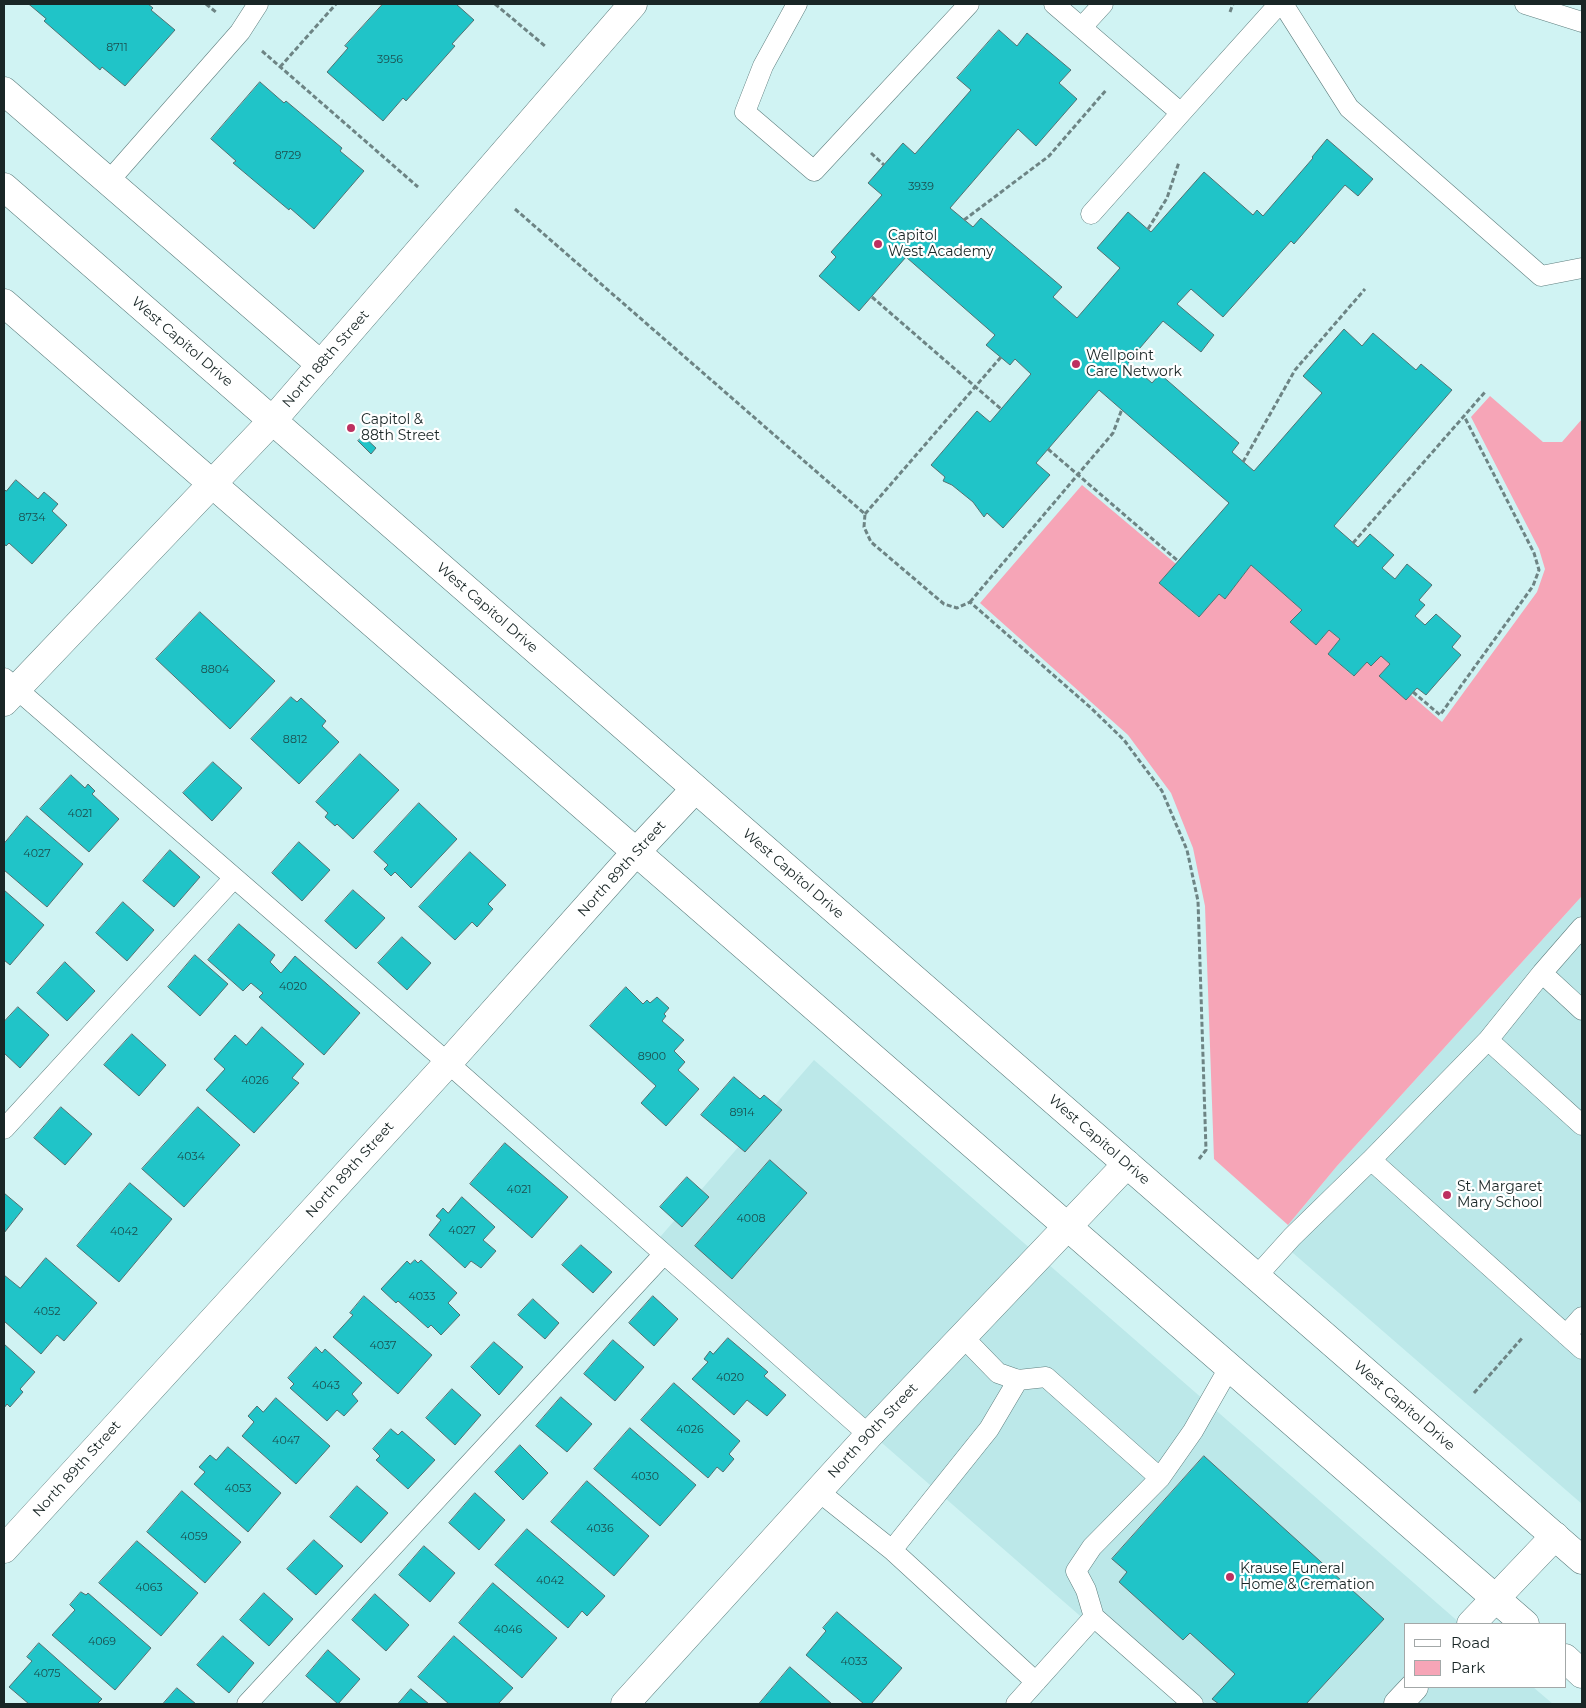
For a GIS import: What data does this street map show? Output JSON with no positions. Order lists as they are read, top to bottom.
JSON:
{
  "streets": {
    "main road": [
      "West Capitol Drive",
      "North 88th Street",
      "North 89th Street",
      "North 90th Street"
    ]
  },
  "crossings": [
    ["West Capitol Drive", "North 88th Street"],
    ["West Capitol Drive", "North 89th Street"],
    ["West Capitol Drive", "North 90th Street"]
  ],
  "places": [
    "Capitol West Academy",
    "Wellpoint Care Network",
    "Capitol & 88th Street",
    "St. Margaret Mary School",
    "Krause Funeral Home & Cremation"
  ],
  "house_numbers": [
    "8711",
    "3956",
    "8729",
    "3939",
    "8734",
    "8804",
    "8812",
    "4021",
    "4027",
    "4020",
    "8900",
    "4026",
    "8914",
    "4034",
    "4021",
    "4008",
    "4027",
    "4042",
    "4033",
    "4052",
    "4037",
    "4020",
    "4043",
    "4026",
    "4047",
    "4030",
    "4053",
    "4036",
    "4059",
    "4042",
    "4063",
    "4046",
    "4069",
    "4033",
    "4075"
  ],
  "legend": ["Road", "Park"]
}
